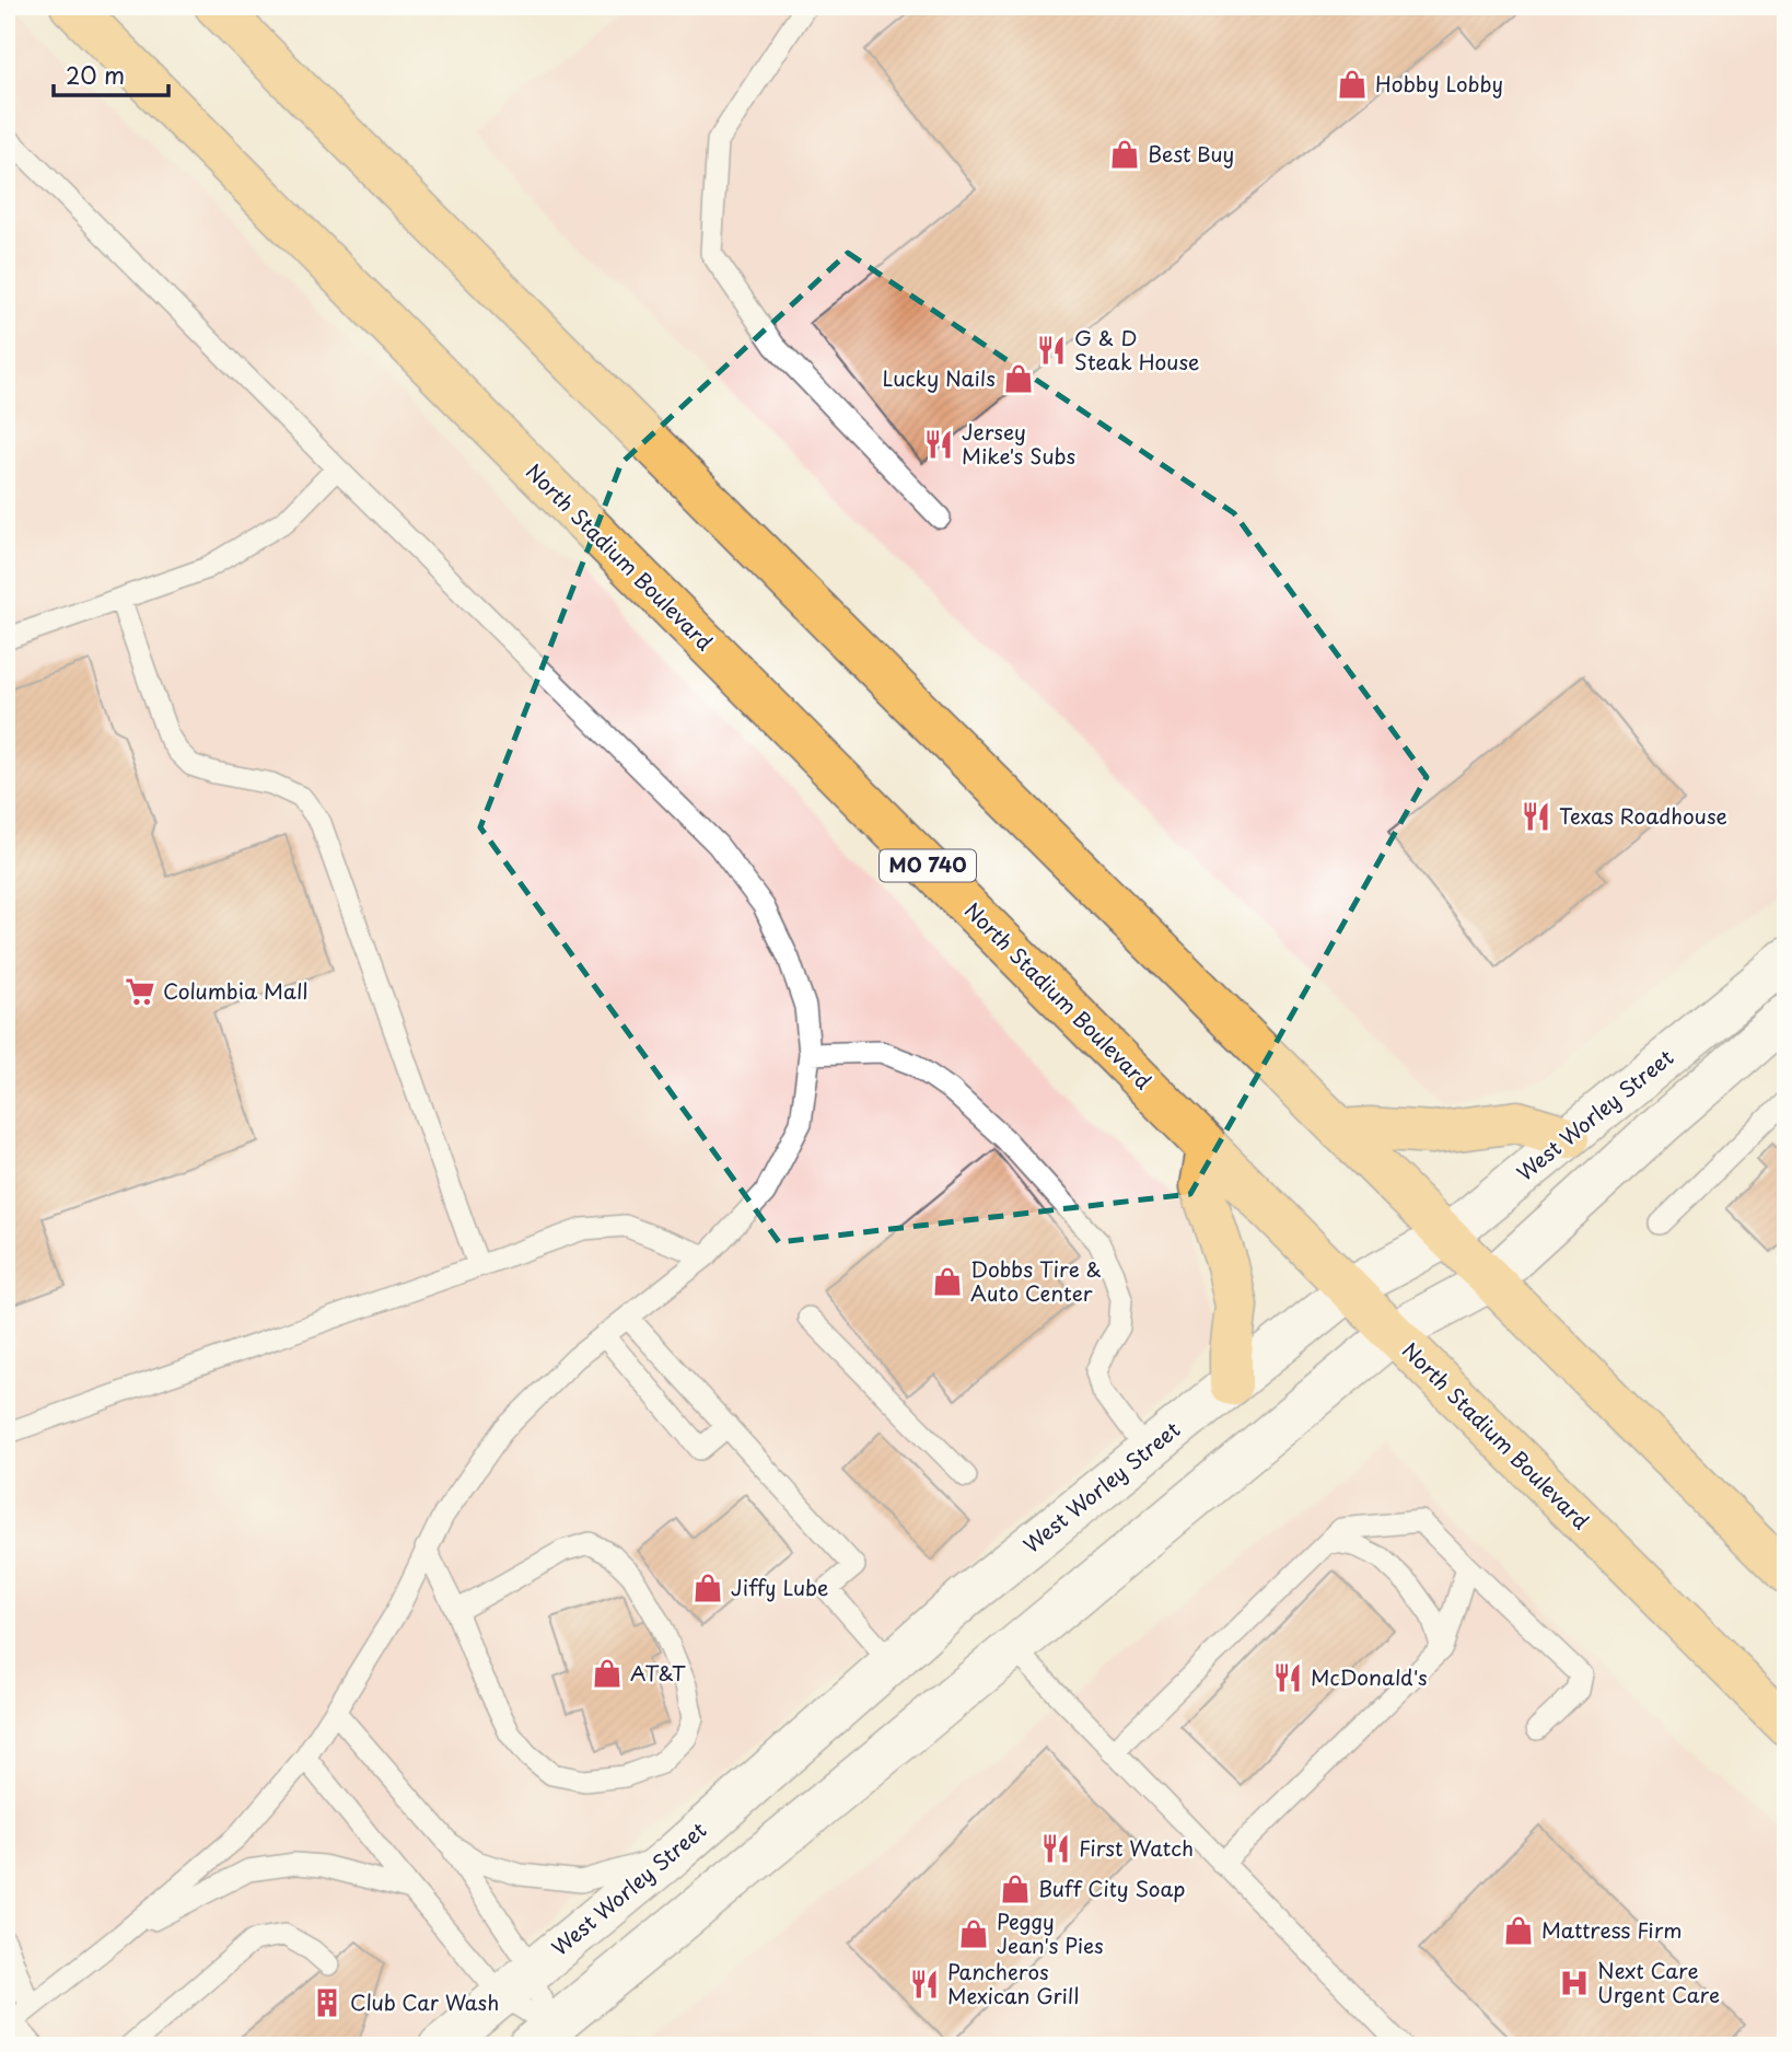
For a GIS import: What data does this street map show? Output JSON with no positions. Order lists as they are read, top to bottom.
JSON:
{
  "streets": {
    "main road": ["North Stadium Boulevard", "MO 740"],
    "street": ["West Worley Street"]
  },
  "crossings": [
    ["North Stadium Boulevard", "West Worley Street"]
  ],
  "places": {
    "shop": [
      "Hobby Lobby",
      "Best Buy",
      "Lucky Nails",
      "Dobbs Tire & Auto Center",
      "Jiffy Lube",
      "AT&T",
      "Buff City Soap",
      "Mattress Firm",
      "Peggy Jean's Pies"
    ],
    "restaurant": [
      "G & D Steak House",
      "Jersey Mike's Subs",
      "Texas Roadhouse",
      "McDonald's",
      "First Watch",
      "Pancheros Mexican Grill"
    ],
    "supermarket": ["Columbia Mall"],
    "hospital": ["Next Care Urgent Care"],
    "building": ["Club Car Wash"]
  },
  "scale_bar": "20 m"
}
